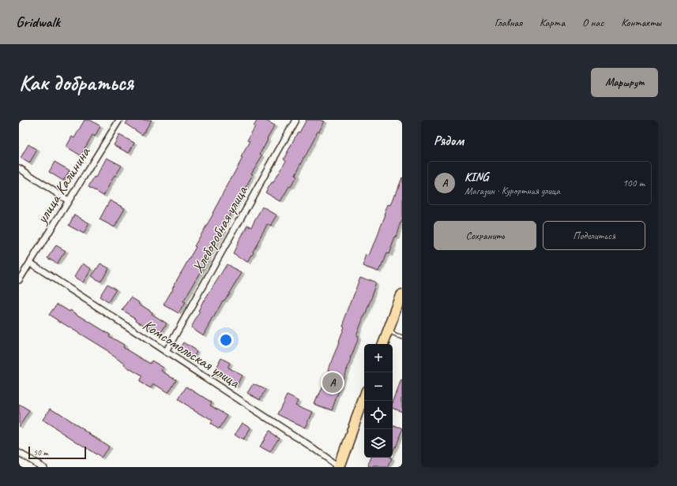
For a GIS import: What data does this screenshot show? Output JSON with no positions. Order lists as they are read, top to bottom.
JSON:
{
  "streets": {
    "street": ["улица Калинина", "Хлеборобная улица", "Комсомольская улица"]
  },
  "crossings": [
    ["улица Калинина", "Комсомольская улица"],
    ["Хлеборобная улица", "Комсомольская улица"]
  ],
  "scale_bar": "50 m",
  "page": {
    "header": "Gridwalk",
    "nav": [
      "Главная",
      "Карта",
      "О нас",
      "Контакты"
    ],
    "buttons": [
      "Маршрут",
      ["Сохранить", "Поделиться"]
    ],
    "title": "Как добраться",
    "heading": "Рядом",
    "list": [
      {
        "mark": "A",
        "name": "KING",
        "note": "Магазин · Курортная улица",
        "value": "100 m"
      }
    ],
    "map_buttons": ["+", "−"],
    "pins": "A",
    "scale": "50 m"
  }
}
